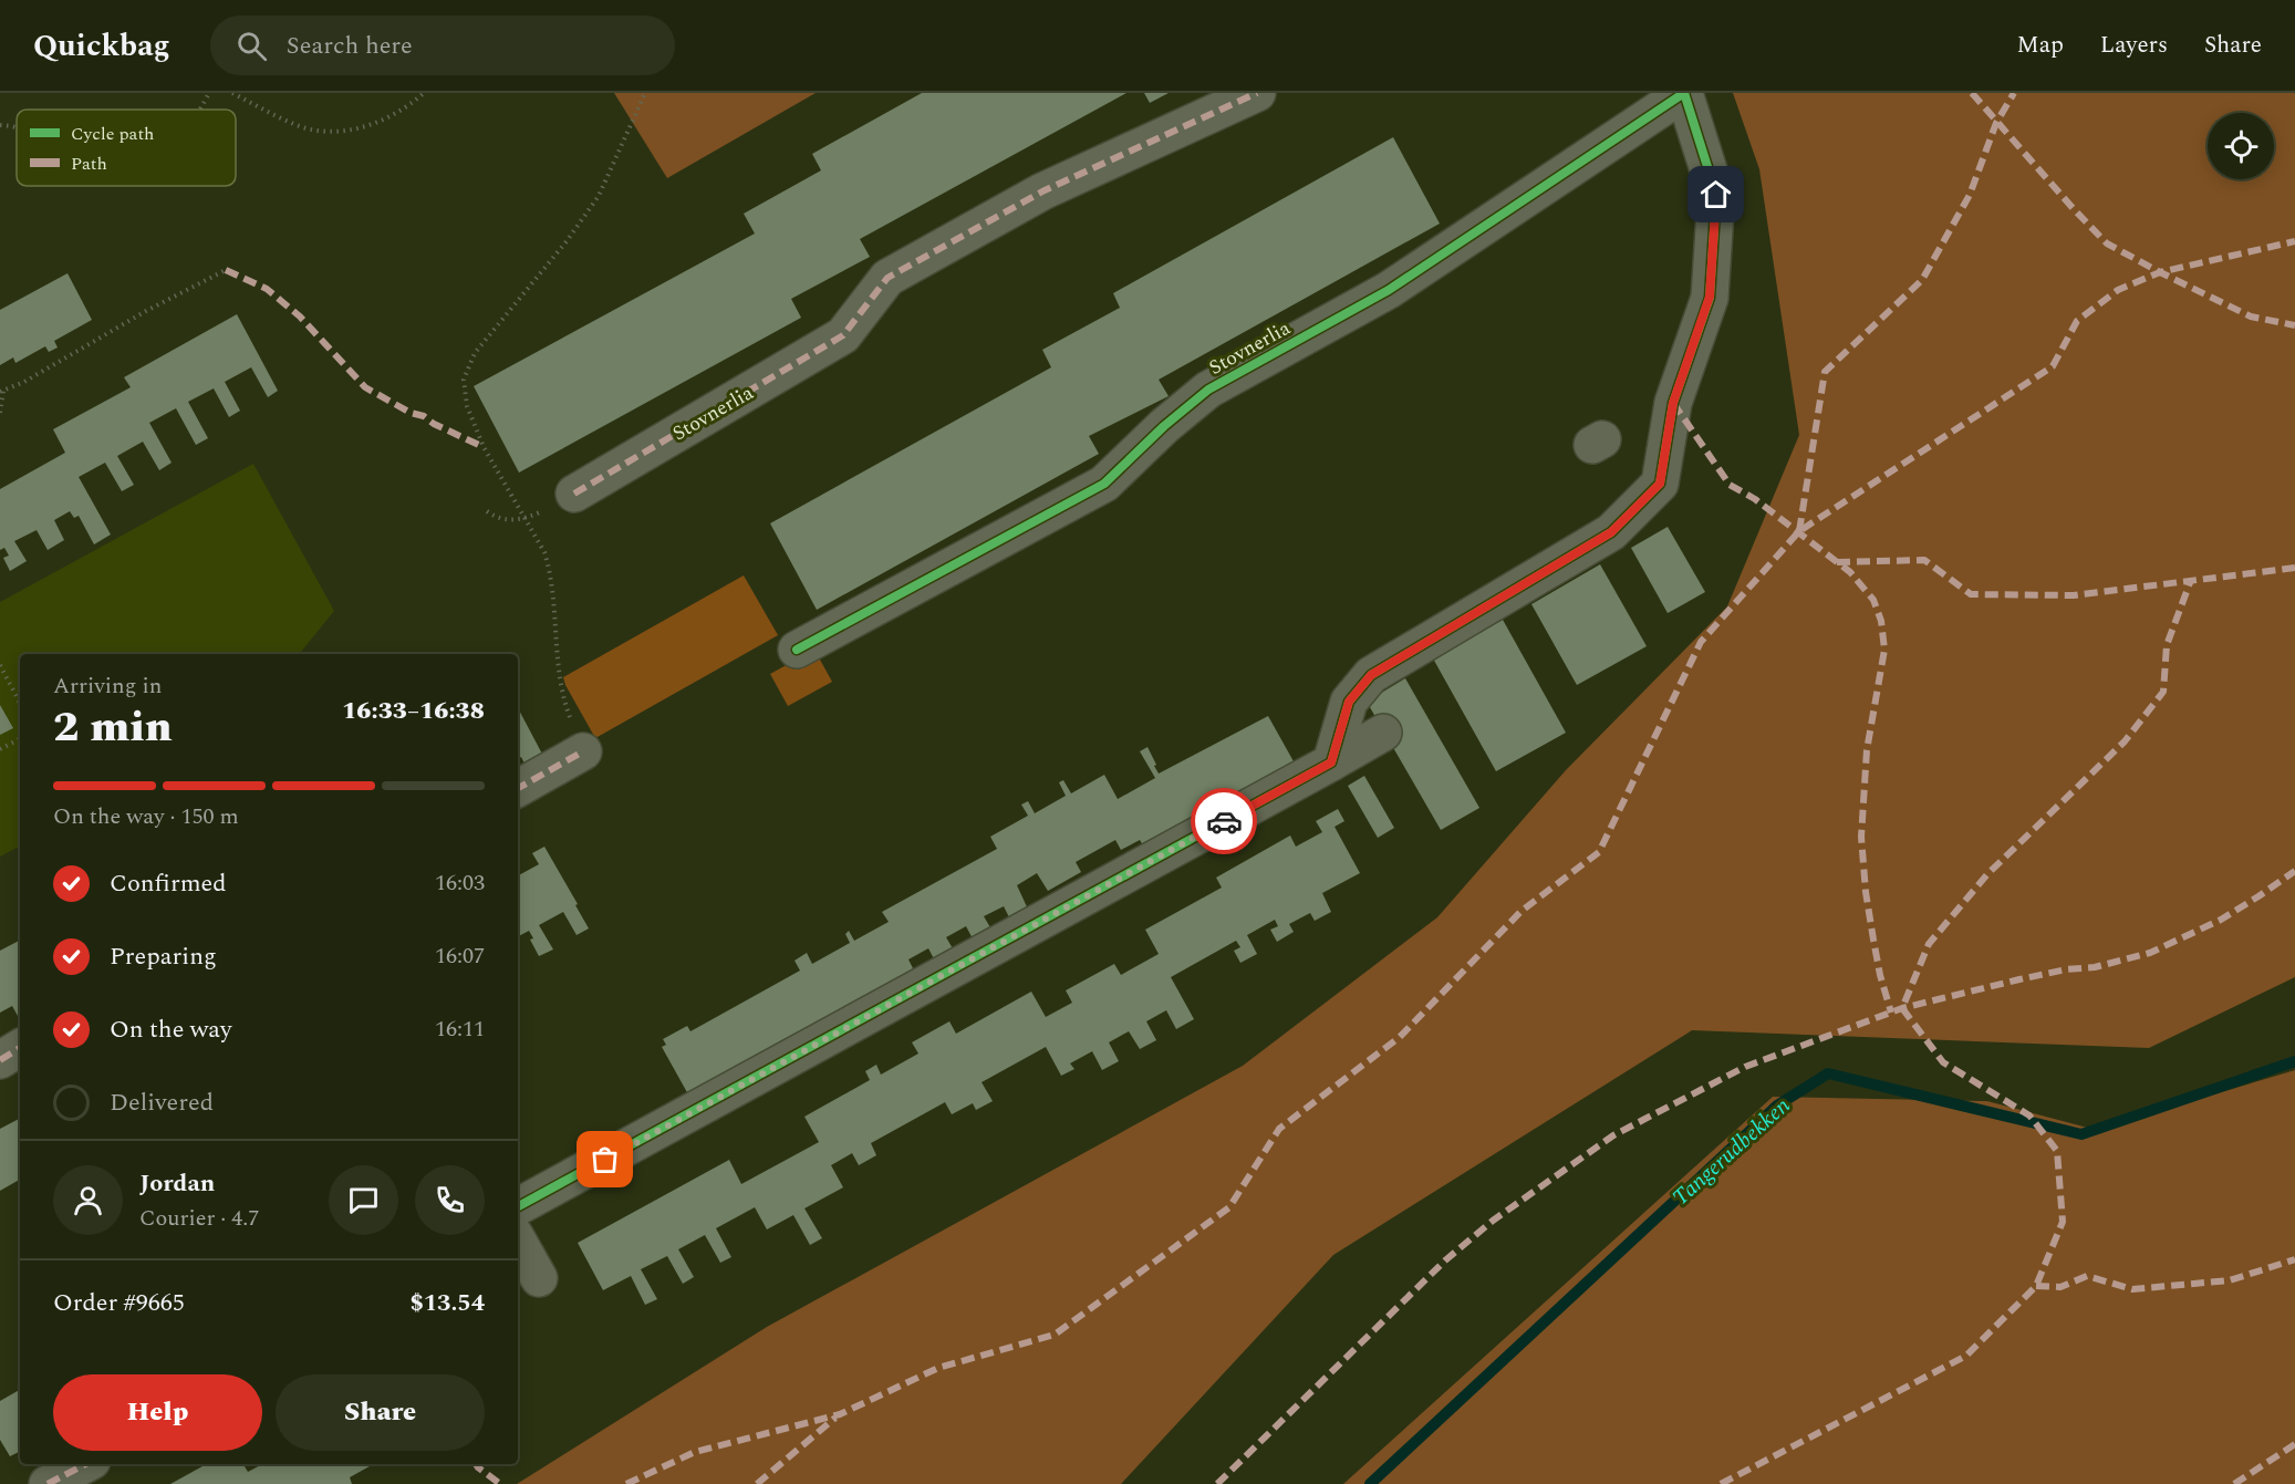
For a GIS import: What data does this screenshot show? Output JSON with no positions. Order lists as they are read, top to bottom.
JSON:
{
  "streets": {
    "street": ["Stovnerlia"]
  },
  "water": ["Tangerudbekken"],
  "legend": ["Cycle path", "Path"],
  "page": {
    "header": "Quickbag",
    "search": "Search here",
    "nav": ["Map", "Layers", "Share"],
    "heading": ["2 min", "Arriving in", "16:33–16:38"],
    "panel": [
      "Jordan",
      "Courier · 4.7",
      "Order #9665",
      "$13.54"
    ],
    "bar": "On the way · 150 m",
    "list": [
      ["Confirmed", "16:03"],
      ["Preparing", "16:07"],
      ["On the way", "16:11"],
      "Delivered"
    ],
    "buttons": ["Help", "Share"]
  }
}
